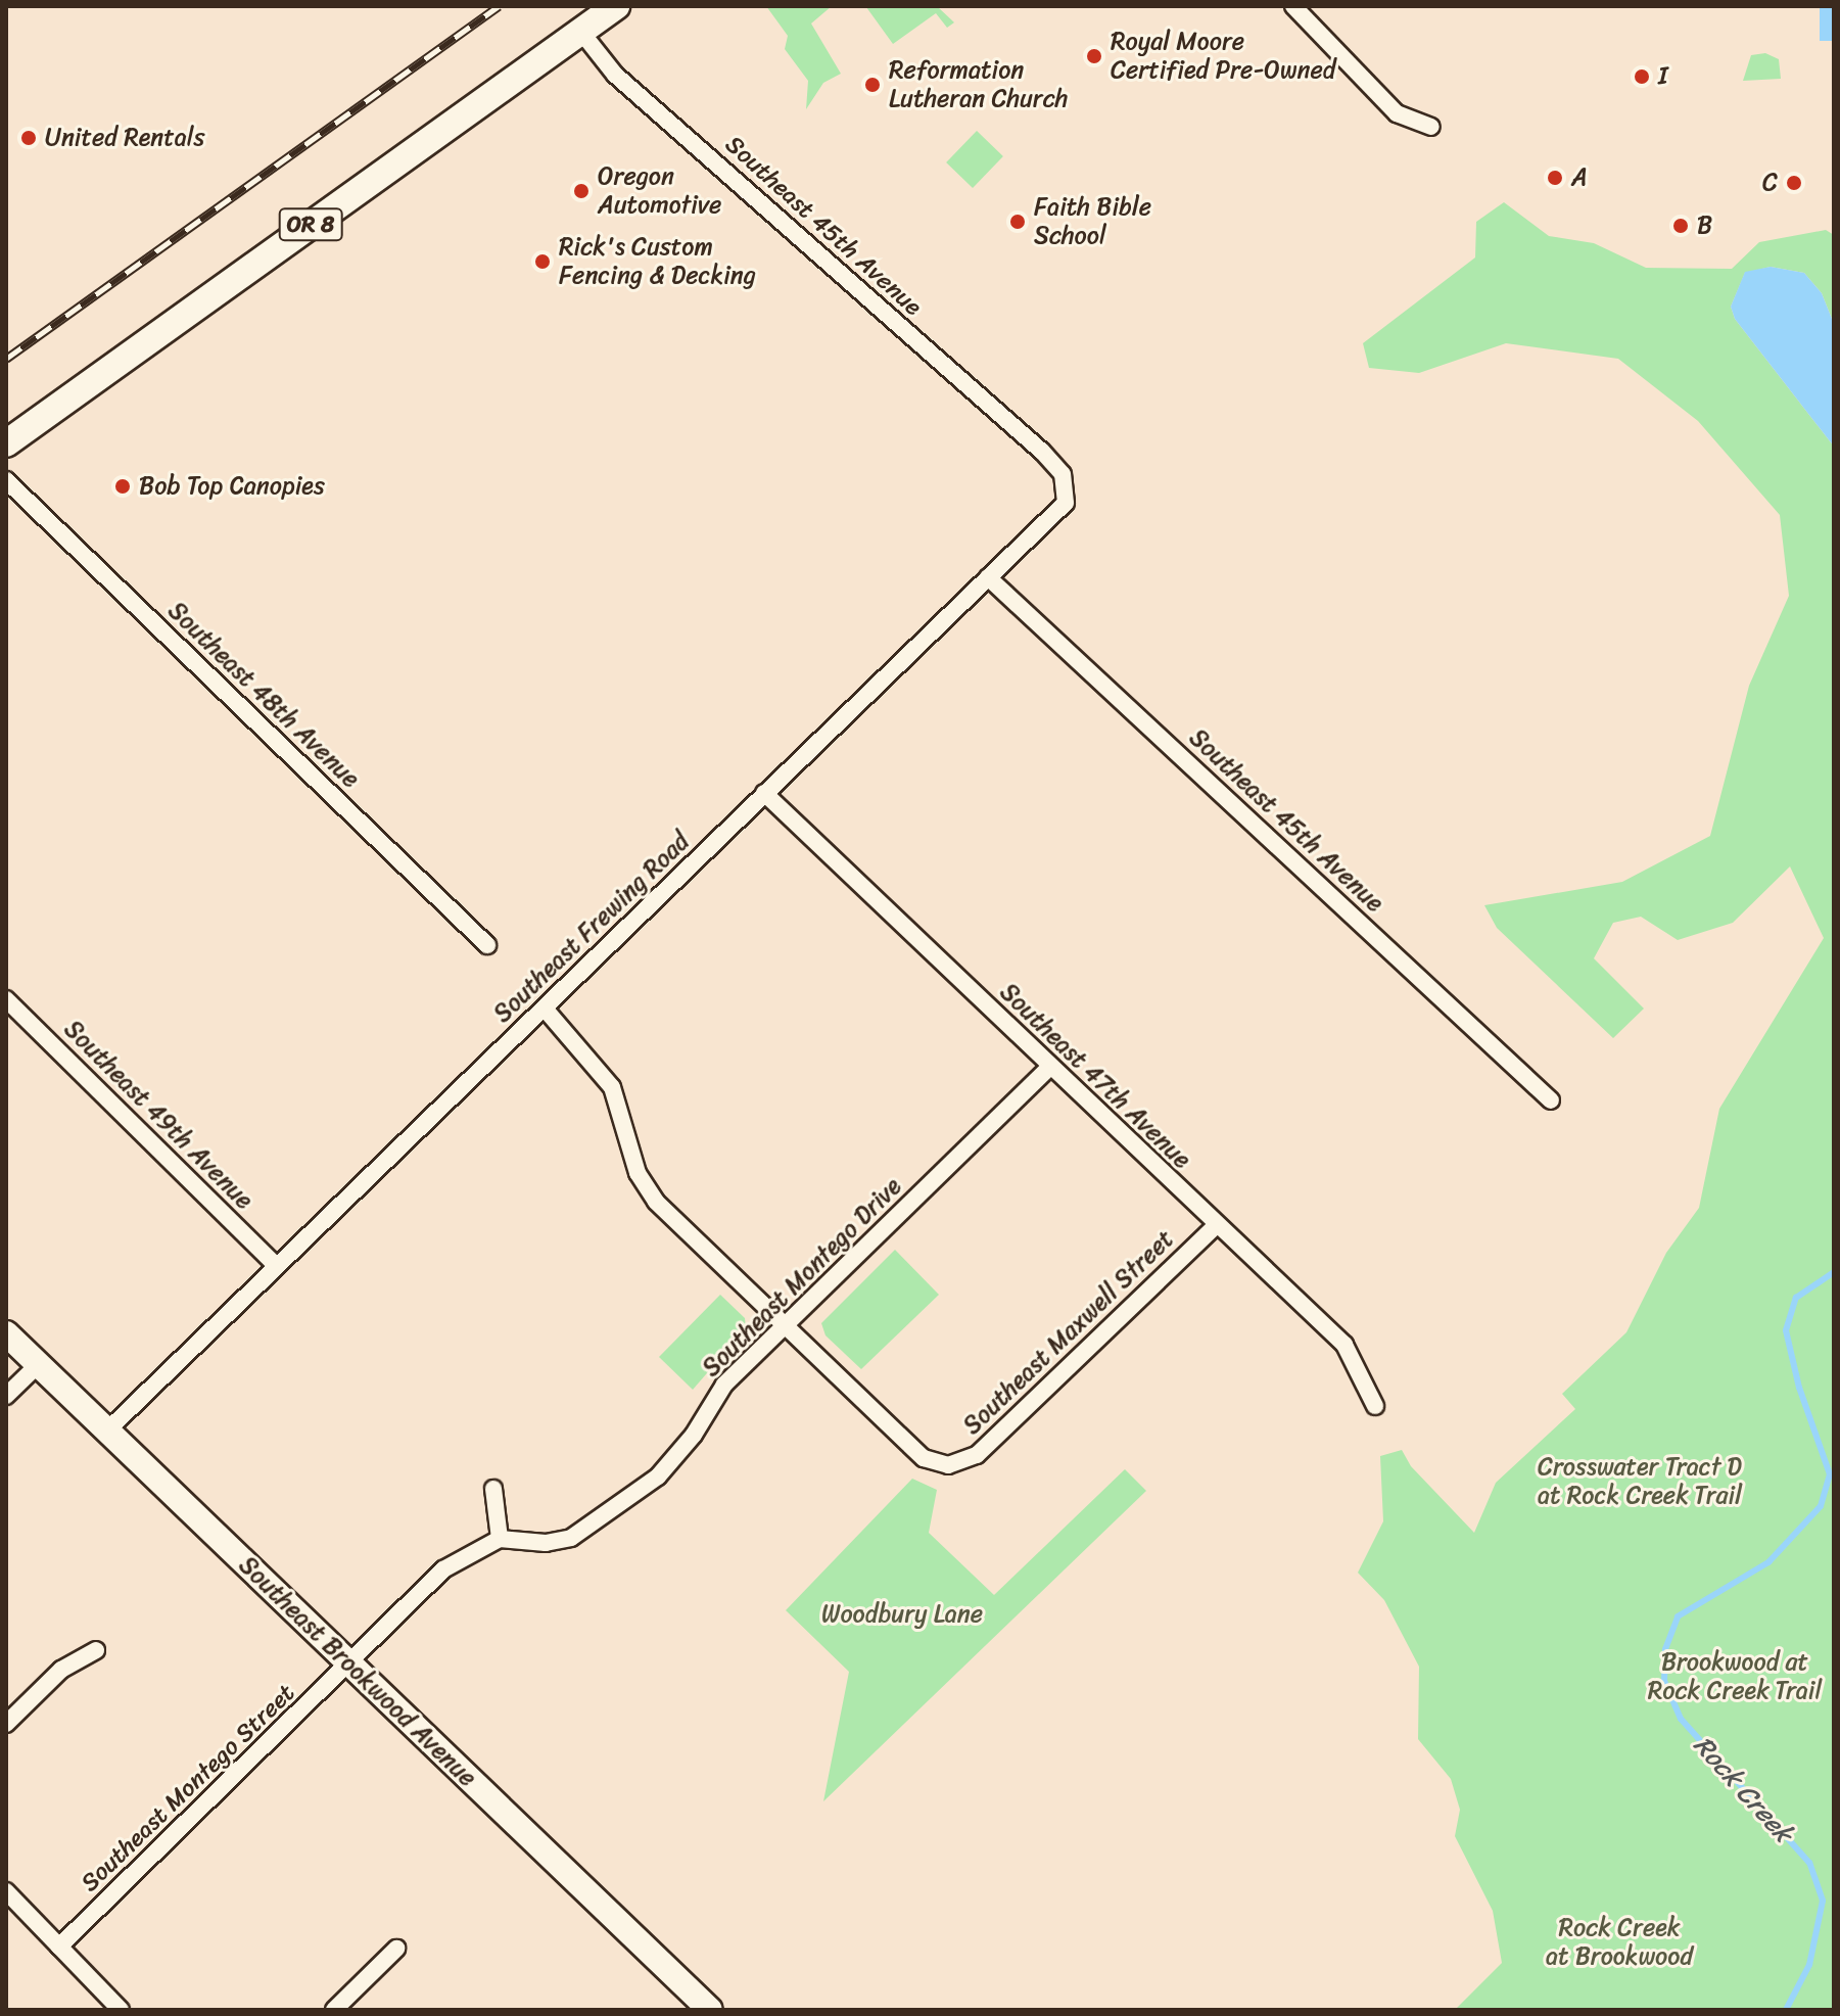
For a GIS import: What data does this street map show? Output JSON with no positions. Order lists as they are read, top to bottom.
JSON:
{
  "streets": {
    "main road": ["OR 8", "Southeast Brookwood Avenue"],
    "street": [
      "Southeast 45th Avenue",
      "Southeast 48th Avenue",
      "Southeast Frewing Road",
      "Southeast 47th Avenue",
      "Southeast 49th Avenue",
      "Southeast Montego Drive",
      "Southeast Maxwell Street",
      "Southeast Montego Street"
    ]
  },
  "crossings": [
    ["OR 8", "Southeast 45th Avenue"],
    ["Southeast 45th Avenue", "Southeast Frewing Road"],
    ["Southeast Frewing Road", "Southeast 47th Avenue"],
    ["Southeast Frewing Road", "Southeast 49th Avenue"],
    ["Southeast Frewing Road", "Southeast Brookwood Avenue"],
    ["Southeast 47th Avenue", "Southeast Montego Drive"],
    ["Southeast 47th Avenue", "Southeast Maxwell Street"],
    ["Southeast Montego Drive", "Southeast Maxwell Street"],
    ["Southeast Brookwood Avenue", "Southeast Montego Street"]
  ],
  "water": ["Rock Creek"],
  "parks": [
    "Crosswater Tract D at Rock Creek Trail",
    "Woodbury Lane",
    "Brookwood at Rock Creek Trail",
    "Rock Creek at Brookwood"
  ],
  "places": [
    "Royal Moore Certified Pre-Owned",
    "I",
    "Reformation Lutheran Church",
    "United Rentals",
    "A",
    "C",
    "Oregon Automotive",
    "Faith Bible School",
    "B",
    "Rick's Custom Fencing & Decking",
    "Bob Top Canopies"
  ]
}
